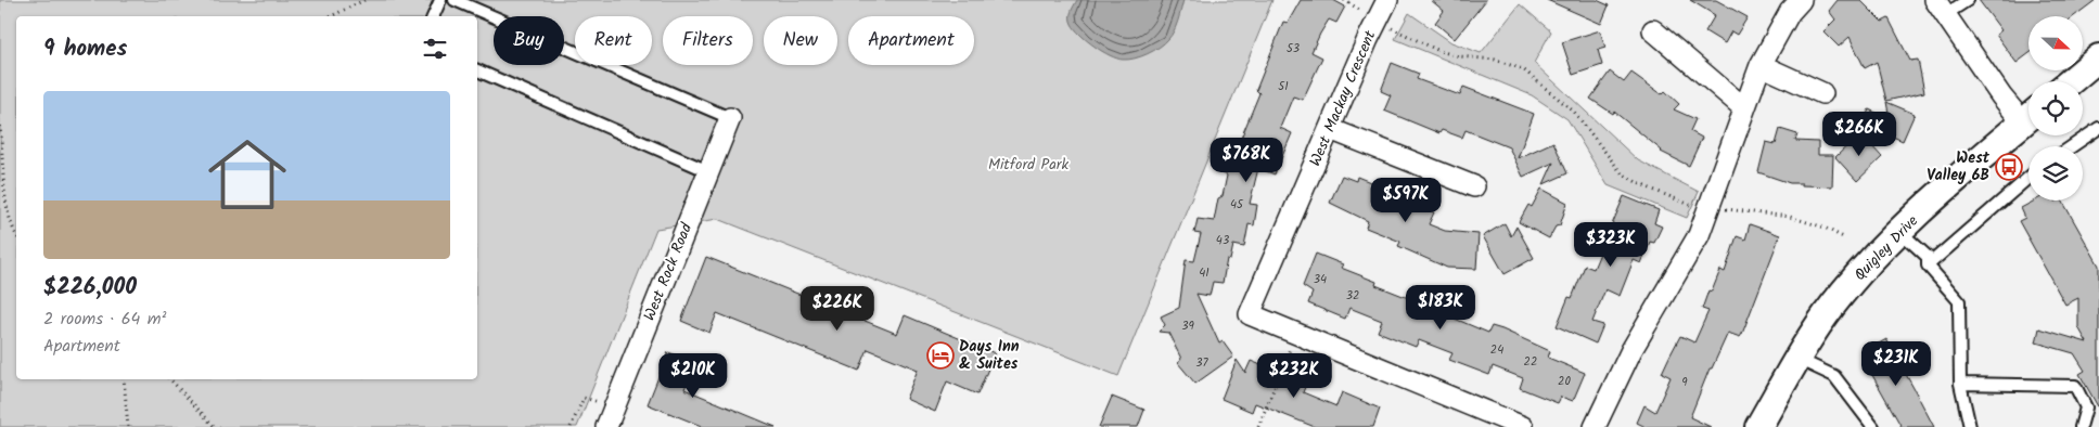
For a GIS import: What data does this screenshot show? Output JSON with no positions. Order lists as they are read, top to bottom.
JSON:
{
  "streets": {
    "street": ["West Mackay Crescent", "Quigley Drive", "West Rock Road"]
  },
  "parks": ["Mitford Park"],
  "places": {
    "bus stop": ["West Valley 6B"],
    "hotel": ["Days Inn & Suites"]
  },
  "house_numbers": [
    "53",
    "51",
    "45",
    "43",
    "41",
    "34",
    "32",
    "39",
    "24",
    "22",
    "37",
    "20",
    "9"
  ],
  "north": "right",
  "page": {
    "chip": [
      "Buy",
      "Rent",
      "Filters",
      "New",
      "Apartment"
    ],
    "heading": "9 homes",
    "list": [
      {
        "name": "$226,000",
        "note": "2 rooms · 64 m² · Apartment"
      }
    ],
    "price": [
      "$266K",
      "$768K",
      "$597K",
      "$323K",
      "$183K",
      "$226K",
      "$231K",
      "$210K",
      "$232K"
    ]
  }
}
